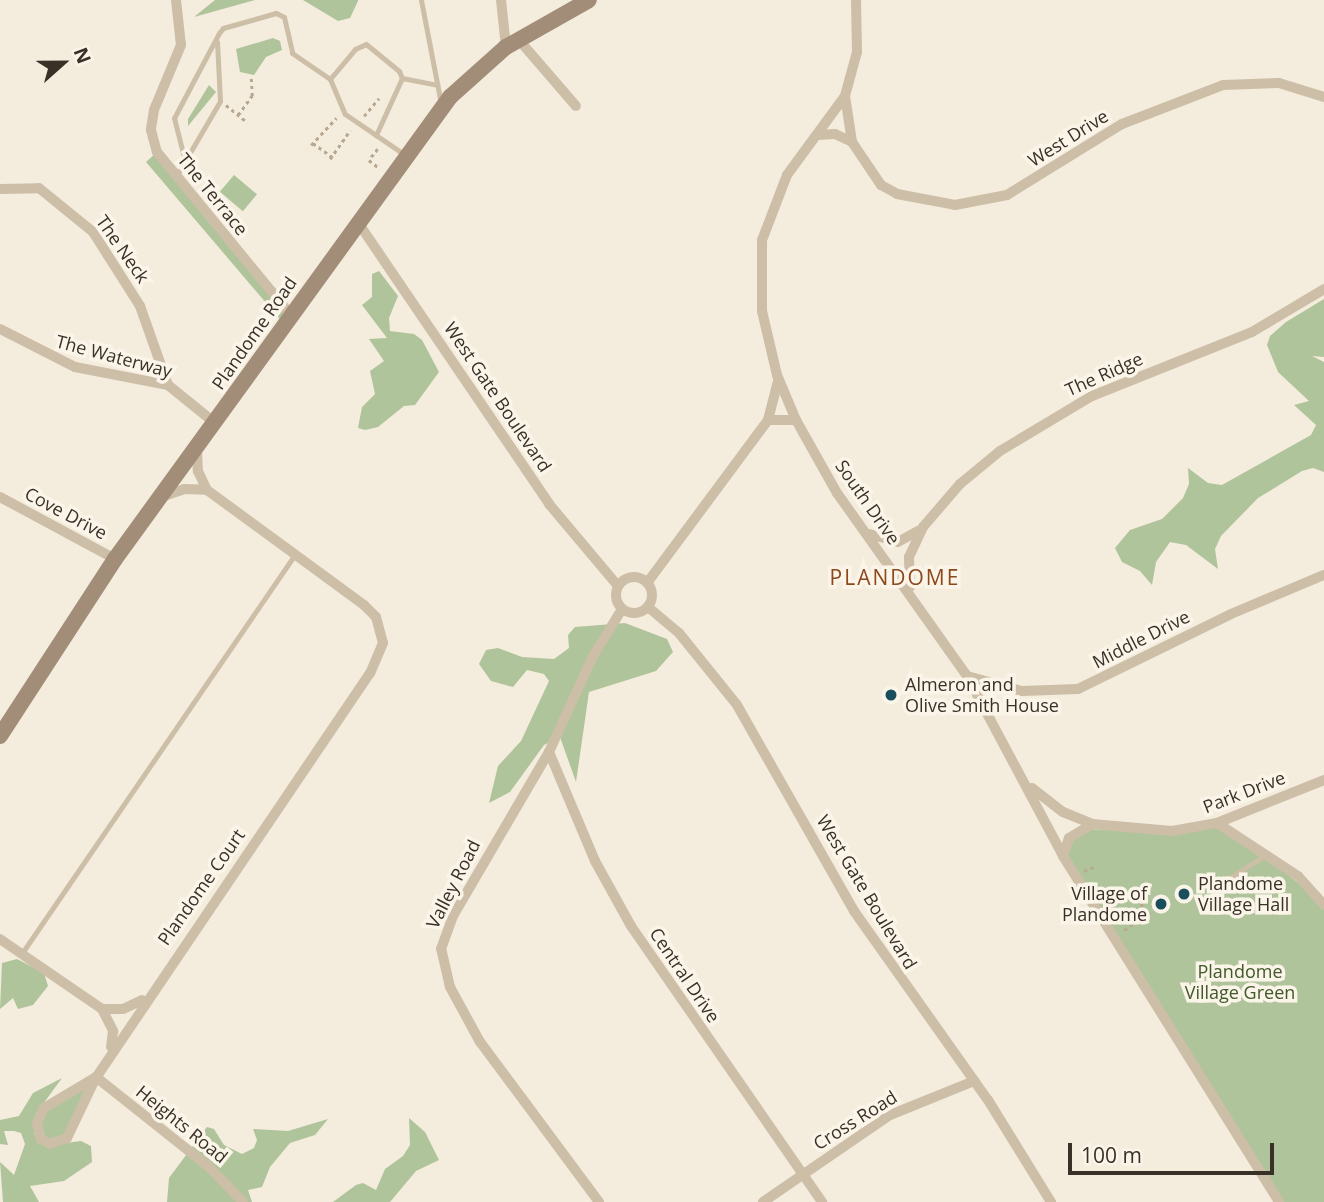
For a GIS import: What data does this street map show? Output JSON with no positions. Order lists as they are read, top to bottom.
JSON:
{
  "streets": {
    "main road": ["Plandome Road"],
    "street": [
      "West Drive",
      "The Terrace",
      "The Neck",
      "The Waterway",
      "The Ridge",
      "West Gate Boulevard",
      "South Drive",
      "Cove Drive",
      "Middle Drive",
      "Park Drive",
      "Valley Road",
      "Plandome Court",
      "Central Drive",
      "Cross Road",
      "Heights Road"
    ]
  },
  "crossings": [
    ["West Drive", "South Drive"],
    ["The Terrace", "Plandome Road"],
    ["The Neck", "The Waterway"],
    ["Plandome Road", "The Waterway"],
    ["Plandome Road", "West Gate Boulevard"],
    ["Plandome Road", "Cove Drive"],
    ["The Ridge", "South Drive"],
    ["West Gate Boulevard", "Valley Road"],
    ["West Gate Boulevard", "Cross Road"],
    ["South Drive", "Middle Drive"],
    ["South Drive", "Park Drive"],
    ["Valley Road", "Central Drive"],
    ["Plandome Court", "Heights Road"],
    ["Central Drive", "Cross Road"]
  ],
  "districts": ["PLANDOME"],
  "parks": ["Plandome Village Green"],
  "places": ["Almeron and Olive Smith House", "Plandome Village Hall", "Village of Plandome"],
  "scale_bar": "100 m",
  "north": "right"
}
